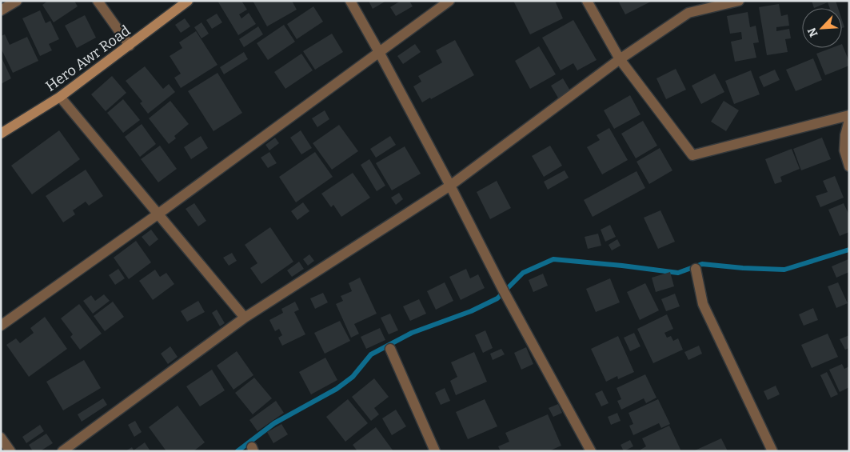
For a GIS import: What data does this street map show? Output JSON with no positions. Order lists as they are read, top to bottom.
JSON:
{
  "streets": {
    "main road": ["Hero Awr Road"]
  },
  "north": "bottom left"
}
